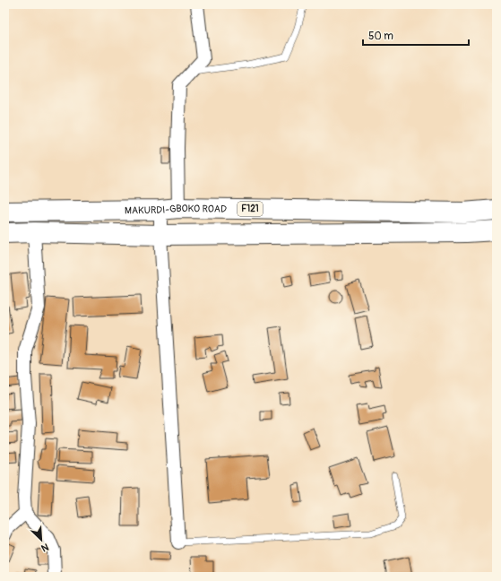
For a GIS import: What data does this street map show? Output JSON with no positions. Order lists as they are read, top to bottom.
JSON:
{
  "streets": {
    "main road": ["F121", "MAKURDI-GBOKO ROAD"]
  },
  "scale_bar": "50 m",
  "north": "bottom right"
}
